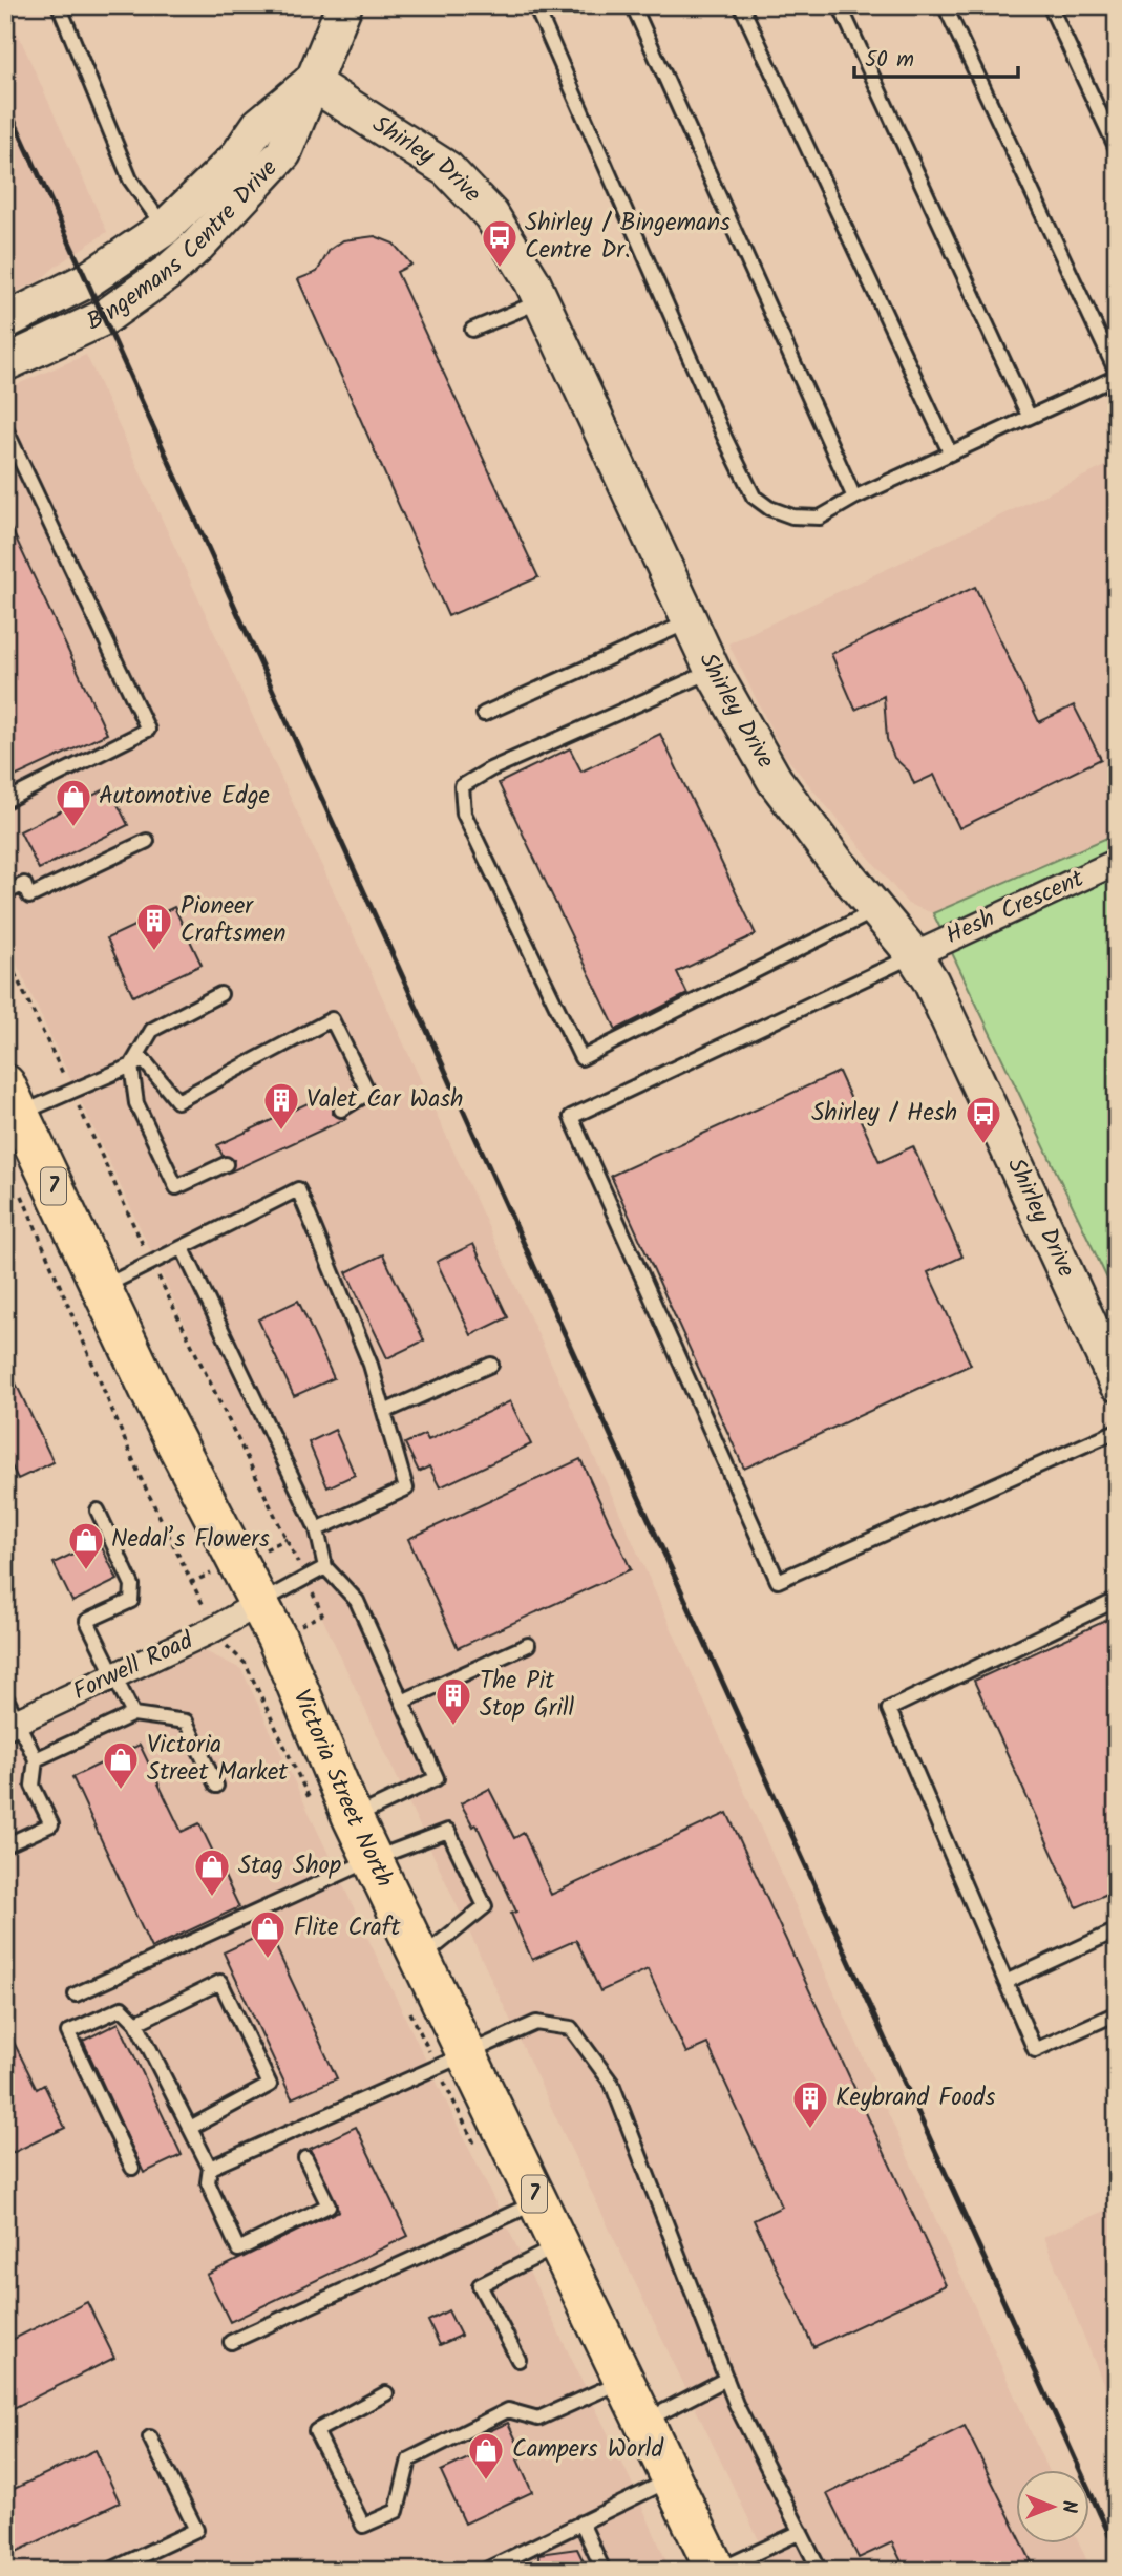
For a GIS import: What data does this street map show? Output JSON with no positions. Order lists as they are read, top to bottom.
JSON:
{
  "streets": {
    "main road": ["7", "Victoria Street North"],
    "street": [
      "Shirley Drive",
      "Bingemans Centre Drive",
      "Hesh Crescent",
      "Forwell Road"
    ]
  },
  "crossings": [
    ["Shirley Drive", "Bingemans Centre Drive"],
    ["Shirley Drive", "Hesh Crescent"],
    ["Forwell Road", "Victoria Street North"]
  ],
  "places": {
    "bus stop": ["Shirley / Bingemans Centre Dr.", "Shirley / Hesh"],
    "shop": [
      "Automotive Edge",
      "Nedal’s Flowers",
      "Victoria Street Market",
      "Stag Shop",
      "Flite Craft",
      "Campers World"
    ],
    "building": [
      "Pioneer Craftsmen",
      "Valet Car Wash",
      "The Pit Stop Grill",
      "Keybrand Foods"
    ]
  },
  "scale_bar": "50 m",
  "north": "right"
}
